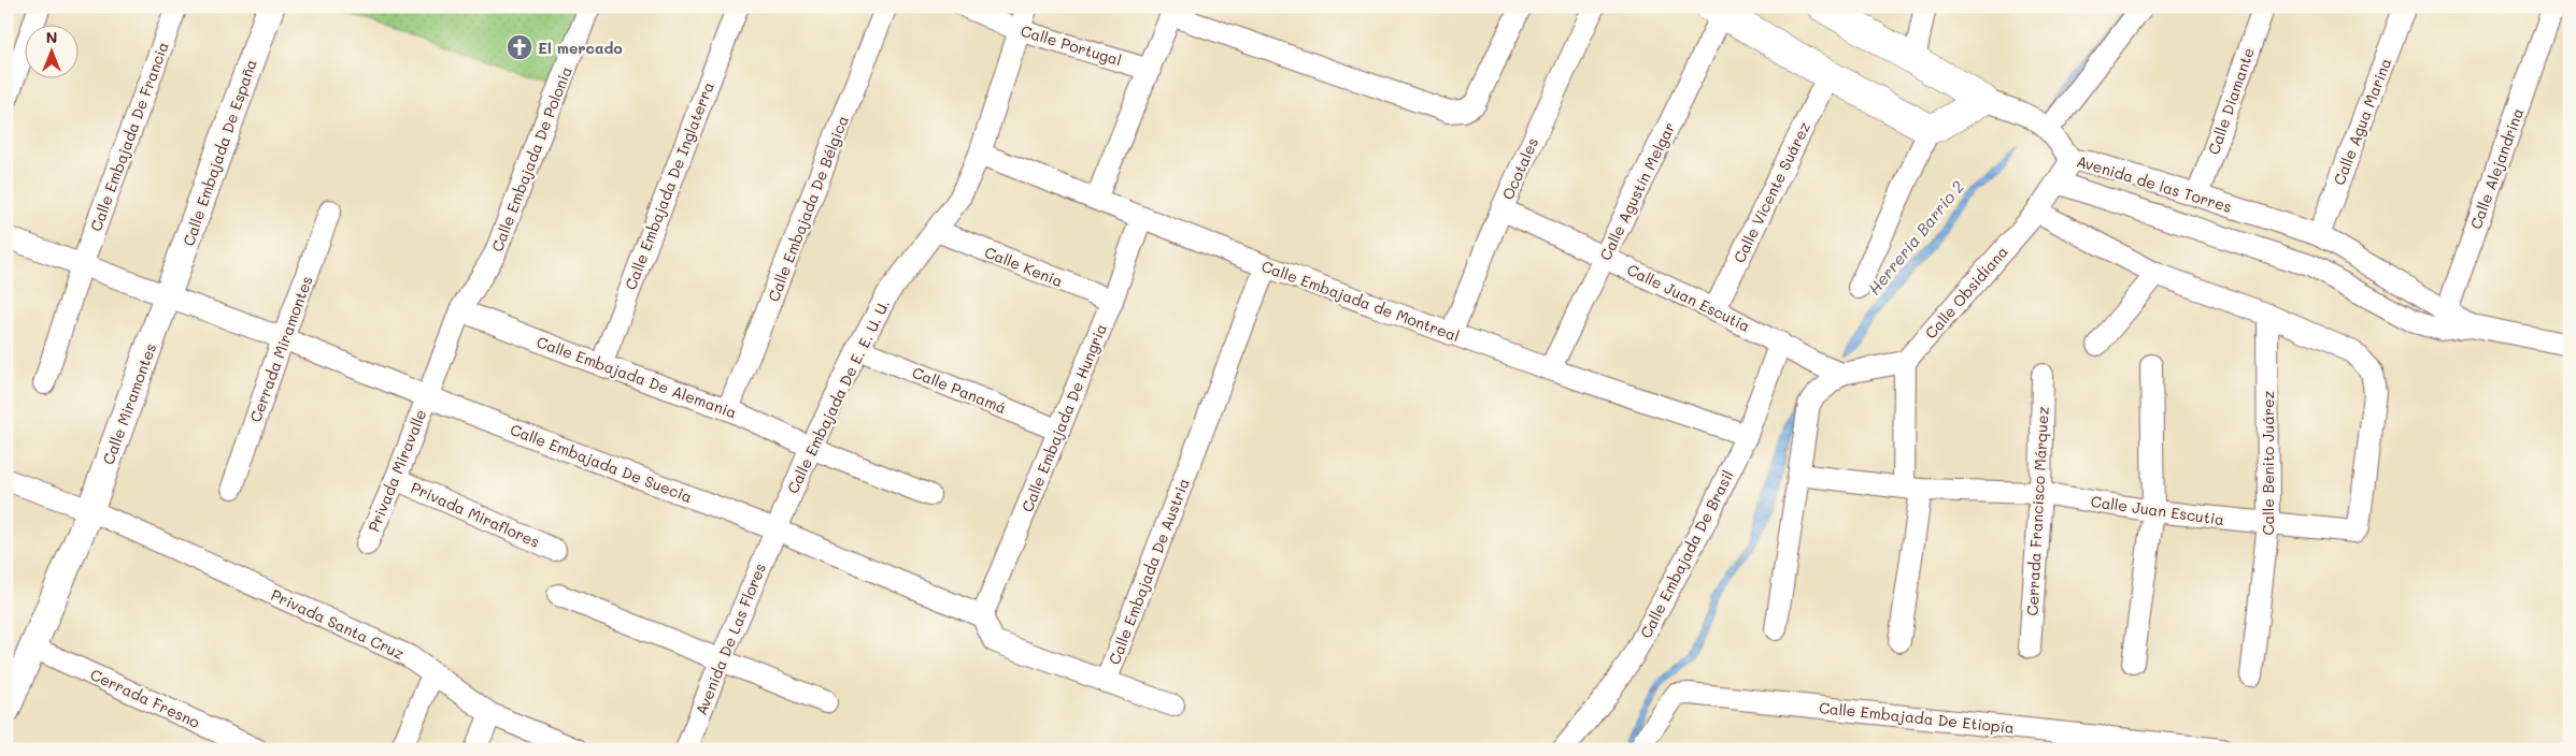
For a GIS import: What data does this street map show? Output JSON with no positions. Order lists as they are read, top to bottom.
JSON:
{
  "streets": {
    "main road": ["Avenida de las Torres"],
    "street": [
      "Calle Portugal",
      "Calle Diamante",
      "Calle Agua Marina",
      "Calle Embajada De Francia",
      "Calle Embajada De España",
      "Calle Embajada De Polonia",
      "Ocotales",
      "Calle Alejandrina",
      "Calle Embajada De Inglaterra",
      "Calle Agustín Melgar",
      "Calle Vicente Suárez",
      "Calle Embajada De Bélgica",
      "Calle Kenia",
      "Calle Obsidiana",
      "Calle Juan Escutia",
      "Calle Embajada de Montreal",
      "Cerrada Miramontes",
      "Calle Embajada De Alemania",
      "Calle Panamá",
      "Calle Embajada De E. E. U. U.",
      "Calle Miramontes",
      "Calle Embajada De Hungria",
      "Calle Embajada De Suecia",
      "Calle Benito Juárez",
      "Privada Miravalle",
      "Cerrada Francisco Márquez",
      "Privada Miraflores",
      "Calle Embajada De Brasil",
      "Calle Embajada De Austria",
      "Privada Santa Cruz",
      "Avenida De Las Flores",
      "Cerrada Fresno",
      "Calle Embajada De Etiopía"
    ]
  },
  "crossings": [
    ["Calle Portugal", "Calle Embajada De E. E. U. U."],
    ["Calle Diamante", "Avenida de las Torres"],
    ["Calle Agua Marina", "Avenida de las Torres"],
    ["Calle Embajada De España", "Calle Miramontes"],
    ["Calle Embajada De España", "Calle Embajada De Suecia"],
    ["Calle Embajada De Polonia", "Calle Embajada De Alemania"],
    ["Calle Embajada De Polonia", "Calle Embajada De Suecia"],
    ["Calle Embajada De Polonia", "Privada Miravalle"],
    ["Ocotales", "Calle Juan Escutia"],
    ["Ocotales", "Calle Embajada de Montreal"],
    ["Calle Alejandrina", "Avenida de las Torres"],
    ["Avenida de las Torres", "Calle Obsidiana"],
    ["Calle Embajada De Inglaterra", "Calle Embajada De Alemania"],
    ["Calle Agustín Melgar", "Calle Juan Escutia"],
    ["Calle Agustín Melgar", "Calle Embajada de Montreal"],
    ["Calle Vicente Suárez", "Calle Juan Escutia"],
    ["Calle Embajada De Bélgica", "Calle Embajada De Alemania"],
    ["Calle Kenia", "Calle Embajada De E. E. U. U."],
    ["Calle Kenia", "Calle Embajada De Hungria"],
    ["Calle Juan Escutia", "Calle Benito Juárez"],
    ["Calle Juan Escutia", "Cerrada Francisco Márquez"],
    ["Calle Juan Escutia", "Calle Embajada De Brasil"],
    ["Calle Embajada de Montreal", "Calle Embajada De E. E. U. U."],
    ["Calle Embajada de Montreal", "Calle Embajada De Hungria"],
    ["Calle Embajada de Montreal", "Calle Embajada De Brasil"],
    ["Calle Embajada de Montreal", "Calle Embajada De Austria"],
    ["Cerrada Miramontes", "Calle Embajada De Suecia"],
    ["Calle Embajada De Alemania", "Calle Embajada De E. E. U. U."],
    ["Calle Panamá", "Calle Embajada De E. E. U. U."],
    ["Calle Panamá", "Calle Embajada De Hungria"],
    ["Calle Embajada De E. E. U. U.", "Calle Embajada De Suecia"],
    ["Calle Embajada De E. E. U. U.", "Avenida De Las Flores"],
    ["Calle Miramontes", "Calle Embajada De Suecia"],
    ["Calle Miramontes", "Privada Santa Cruz"],
    ["Calle Miramontes", "Cerrada Fresno"],
    ["Calle Embajada De Hungria", "Calle Embajada De Austria"],
    ["Calle Embajada De Suecia", "Privada Miravalle"],
    ["Calle Embajada De Suecia", "Avenida De Las Flores"],
    ["Privada Miravalle", "Privada Miraflores"]
  ],
  "water": ["Herreria Barrio 2"],
  "places": {
    "church": ["El mercado"]
  },
  "north": "top"
}
